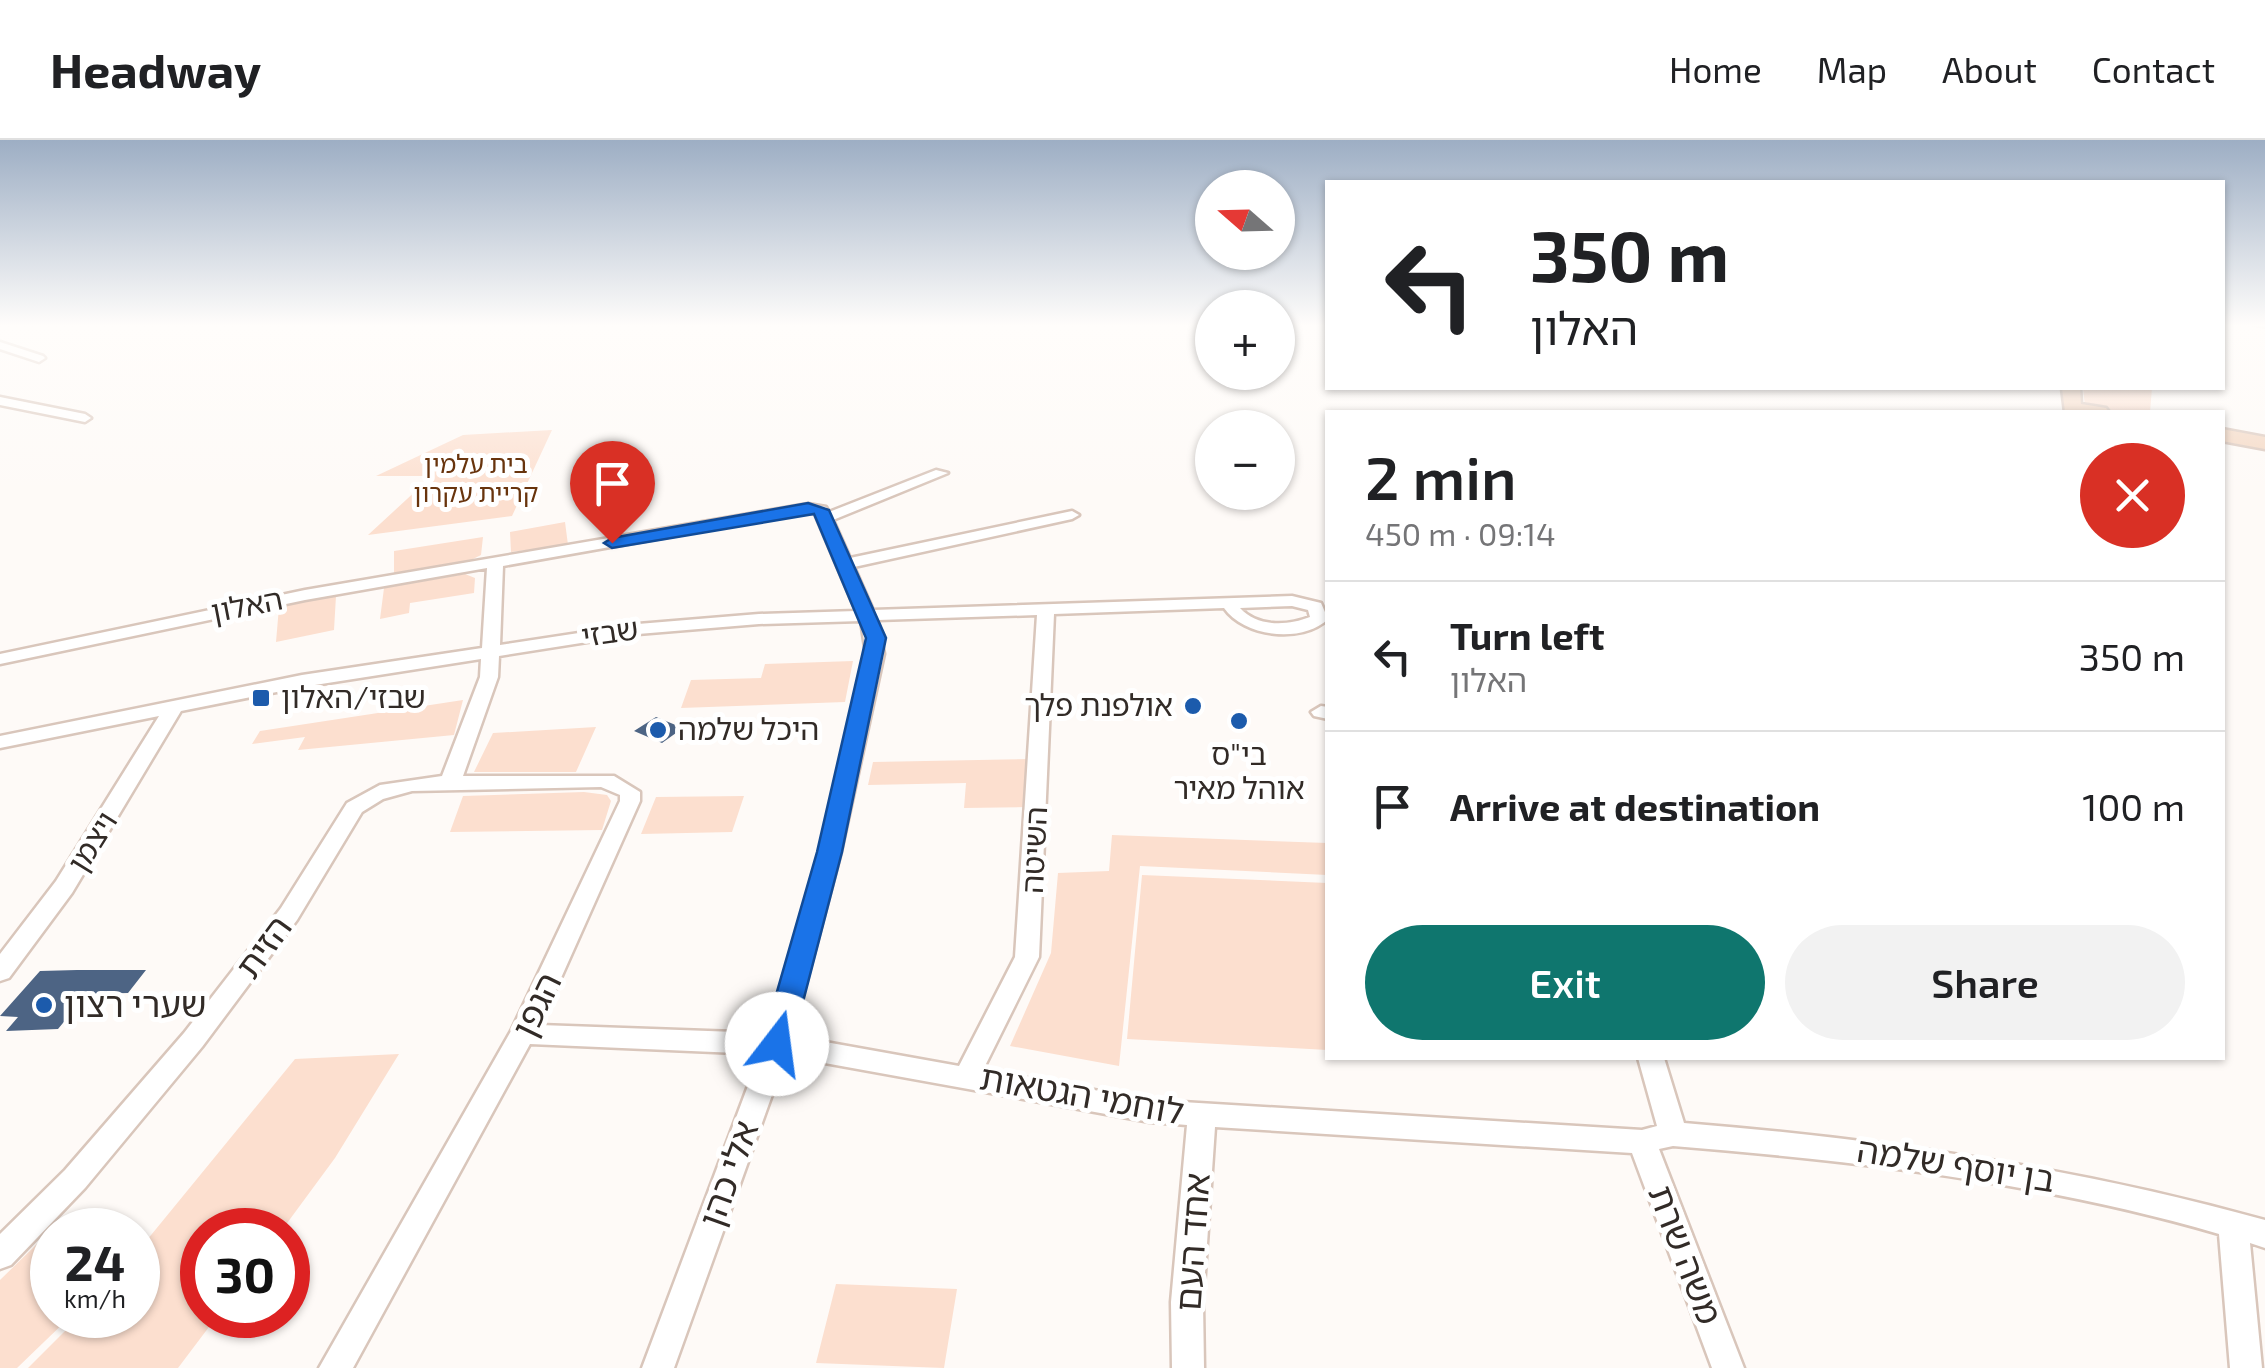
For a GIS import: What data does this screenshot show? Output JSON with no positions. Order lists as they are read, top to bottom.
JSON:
{
  "streets": {
    "street": [
      "האלון",
      "שבזי",
      "ויצמן",
      "השיטה",
      "הזית",
      "הגפן",
      "לוחמי הגטאות",
      "בן יוסף שלמה",
      "אלי כהן",
      "אחד העם",
      "משה שרת"
    ]
  },
  "crossings": [
    ["האלון", "אלי כהן"],
    ["שבזי", "ויצמן"],
    ["שבזי", "השיטה"],
    ["שבזי", "אלי כהן"],
    ["השיטה", "לוחמי הגטאות"],
    ["הזית", "הגפן"],
    ["הגפן", "לוחמי הגטאות"],
    ["לוחמי הגטאות", "בן יוסף שלמה"],
    ["לוחמי הגטאות", "אלי כהן"],
    ["לוחמי הגטאות", "אחד העם"],
    ["לוחמי הגטאות", "משה שרת"],
    ["בן יוסף שלמה", "משה שרת"]
  ],
  "parks": ["בית עלמין קריית עקרון"],
  "places": {
    "transit": ["שבזי/האלון"],
    "other": [
      "אולפנת פלך",
      "בי\"ס אוהל מאיר",
      "היכל שלמה",
      "שערי רצון"
    ]
  },
  "north": "left",
  "page": {
    "header": "Headway",
    "nav": [
      "Home",
      "Map",
      "About",
      "Contact"
    ],
    "map_buttons": ["+", "−"],
    "turn": ["350 m", "האלון"],
    "heading": ["2 min", "450 m · 09:14"],
    "list": [
      {
        "name": "Turn left",
        "note": "האלון",
        "value": "350 m"
      },
      {
        "name": "Arrive at destination",
        "value": "100 m"
      }
    ],
    "buttons": ["Exit", "Share"],
    "speed": "24 km/h",
    "limit": "30"
  }
}
